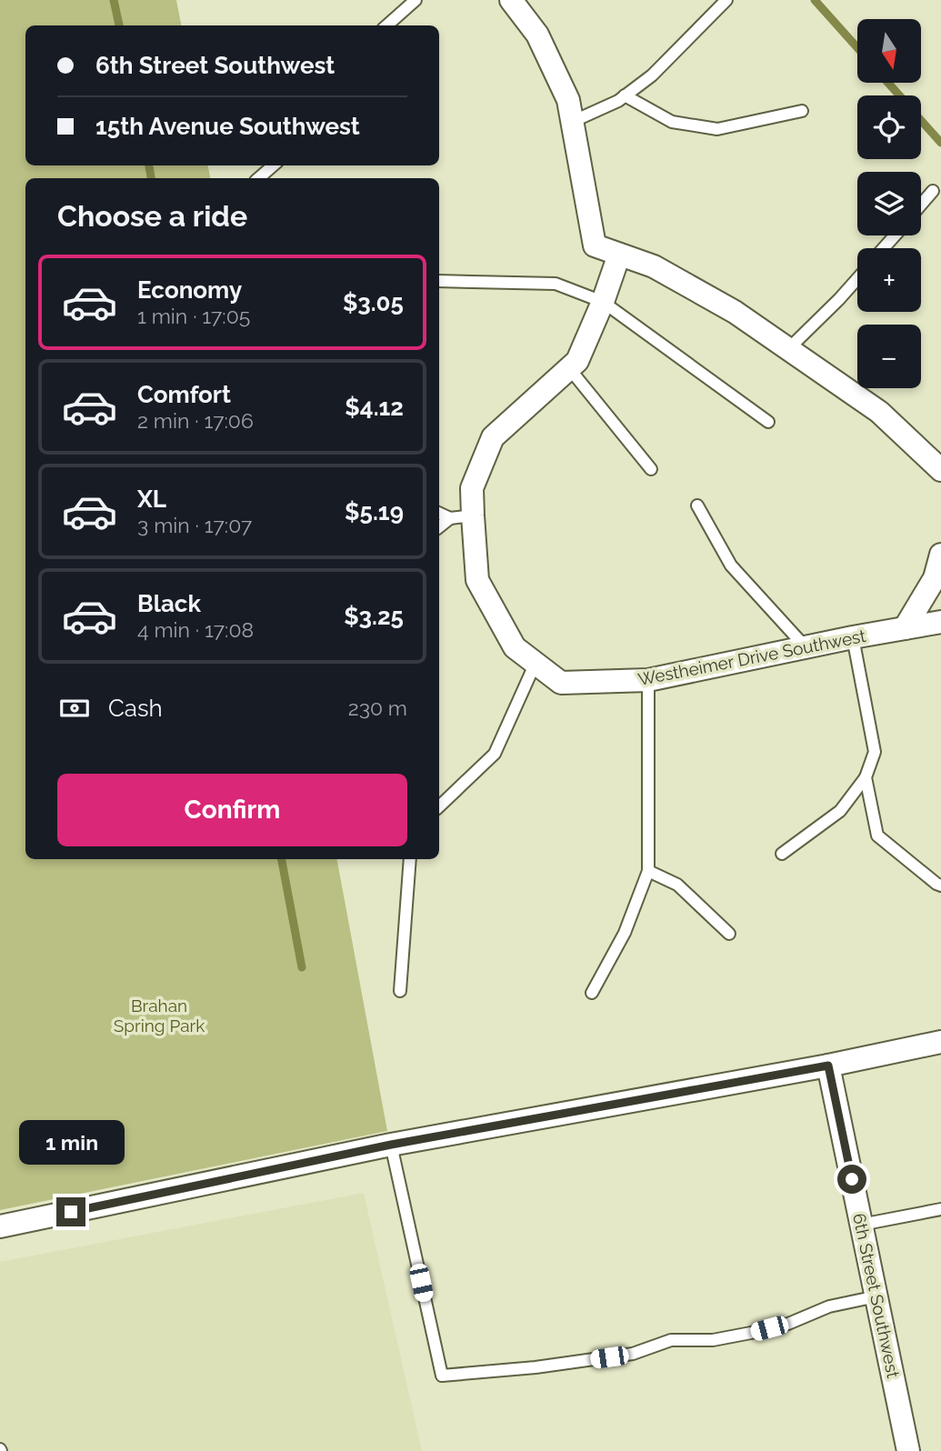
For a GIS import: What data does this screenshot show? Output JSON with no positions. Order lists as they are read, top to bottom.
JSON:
{
  "streets": {
    "street": ["Westheimer Drive Southwest", "6th Street Southwest"]
  },
  "parks": ["Brahan Spring Park"],
  "north": "bottom",
  "page": {
    "map_buttons": ["+", "−"],
    "banner": ["6th Street Southwest", "15th Avenue Southwest"],
    "heading": "Choose a ride",
    "list": [
      {
        "name": "Economy",
        "note": "1 min · 17:05",
        "value": "$3.05"
      },
      {
        "name": "Comfort",
        "note": "2 min · 17:06",
        "value": "$4.12"
      },
      {
        "name": "XL",
        "note": "3 min · 17:07",
        "value": "$5.19"
      },
      {
        "name": "Black",
        "note": "4 min · 17:08",
        "value": "$3.25"
      }
    ],
    "pay": ["Cash", "230 m"],
    "buttons": "Confirm",
    "bubble": "1 min"
  }
}
